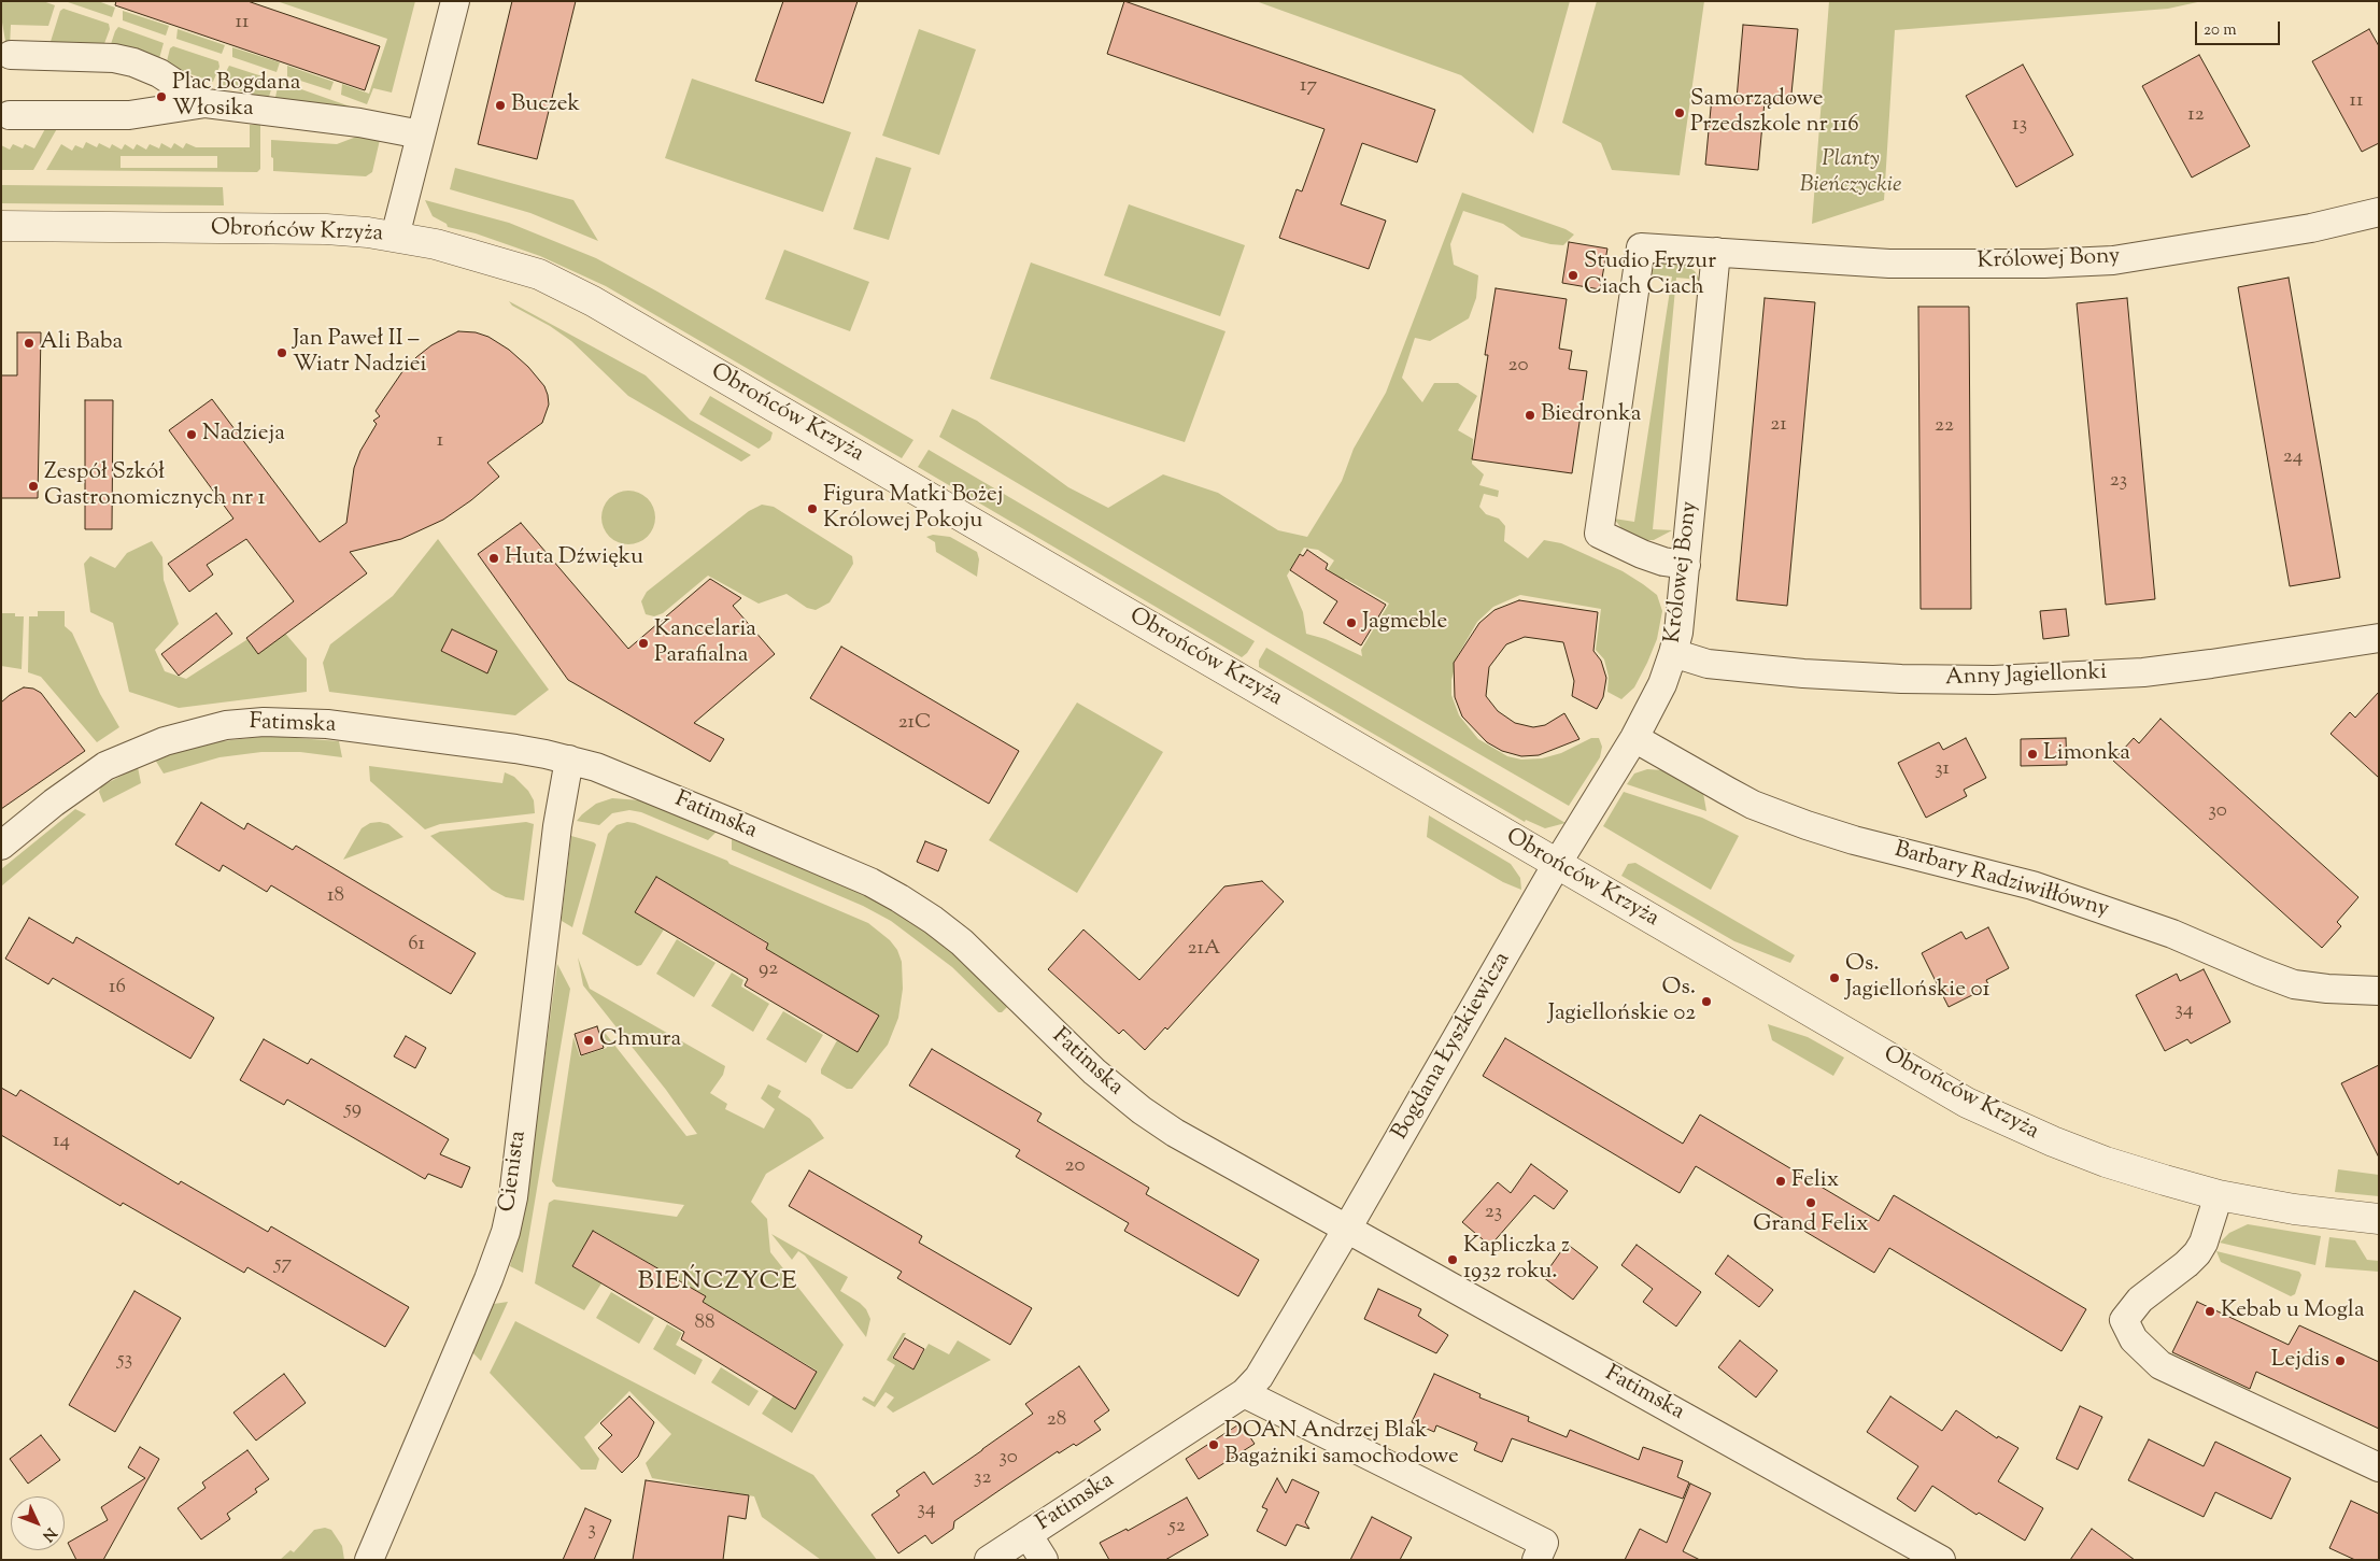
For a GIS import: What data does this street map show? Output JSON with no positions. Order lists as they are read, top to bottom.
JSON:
{
  "streets": {
    "street": [
      "Obrońców Krzyża",
      "Królowej Bony",
      "Anny Jagiellonki",
      "Fatimska",
      "Barbary Radziwiłłówny",
      "Bogdana Łyszkiewicza",
      "Cienista"
    ]
  },
  "crossings": [
    ["Obrońców Krzyża", "Królowej Bony"],
    ["Obrońców Krzyża", "Bogdana Łyszkiewicza"],
    ["Królowej Bony", "Anny Jagiellonki"],
    ["Królowej Bony", "Barbary Radziwiłłówny"],
    ["Królowej Bony", "Bogdana Łyszkiewicza"],
    ["Fatimska", "Bogdana Łyszkiewicza"],
    ["Fatimska", "Cienista"]
  ],
  "districts": ["BIEŃCZYCE"],
  "parks": ["Planty Bieńczyckie"],
  "places": [
    "Plac Bogdana Włosika",
    "Buczek",
    "Samorządowe Przedszkole nr 116",
    "Studio Fryzur Ciach Ciach",
    "Ali Baba",
    "Jan Paweł II – Wiatr Nadziei",
    "Biedronka",
    "Nadzieja",
    "Zespół Szkół Gastronomicznych nr 1",
    "Figura Matki Bożej Królowej Pokoju",
    "Huta Dźwięku",
    "Jagmeble",
    "Kancelaria Parafialna",
    "Limonka",
    "Os. Jagiellońskie 01",
    "Os. Jagiellońskie 02",
    "Chmura",
    "Felix",
    "Grand Felix",
    "Kapliczka z 1932 roku.",
    "Kebab u Mogla",
    "Lejdis",
    "DOAN Andrzej Blak Bagażniki samochodowe"
  ],
  "house_numbers": [
    "11",
    "17",
    "11",
    "12",
    "13",
    "20",
    "21",
    "22",
    "1",
    "24",
    "23",
    "21C",
    "31",
    "30",
    "18",
    "61",
    "21A",
    "92",
    "16",
    "34",
    "59",
    "14",
    "20",
    "23",
    "57",
    "88",
    "53",
    "28",
    "30",
    "32",
    "34",
    "52",
    "3"
  ],
  "scale_bar": "20 m",
  "north": "bottom right"
}
